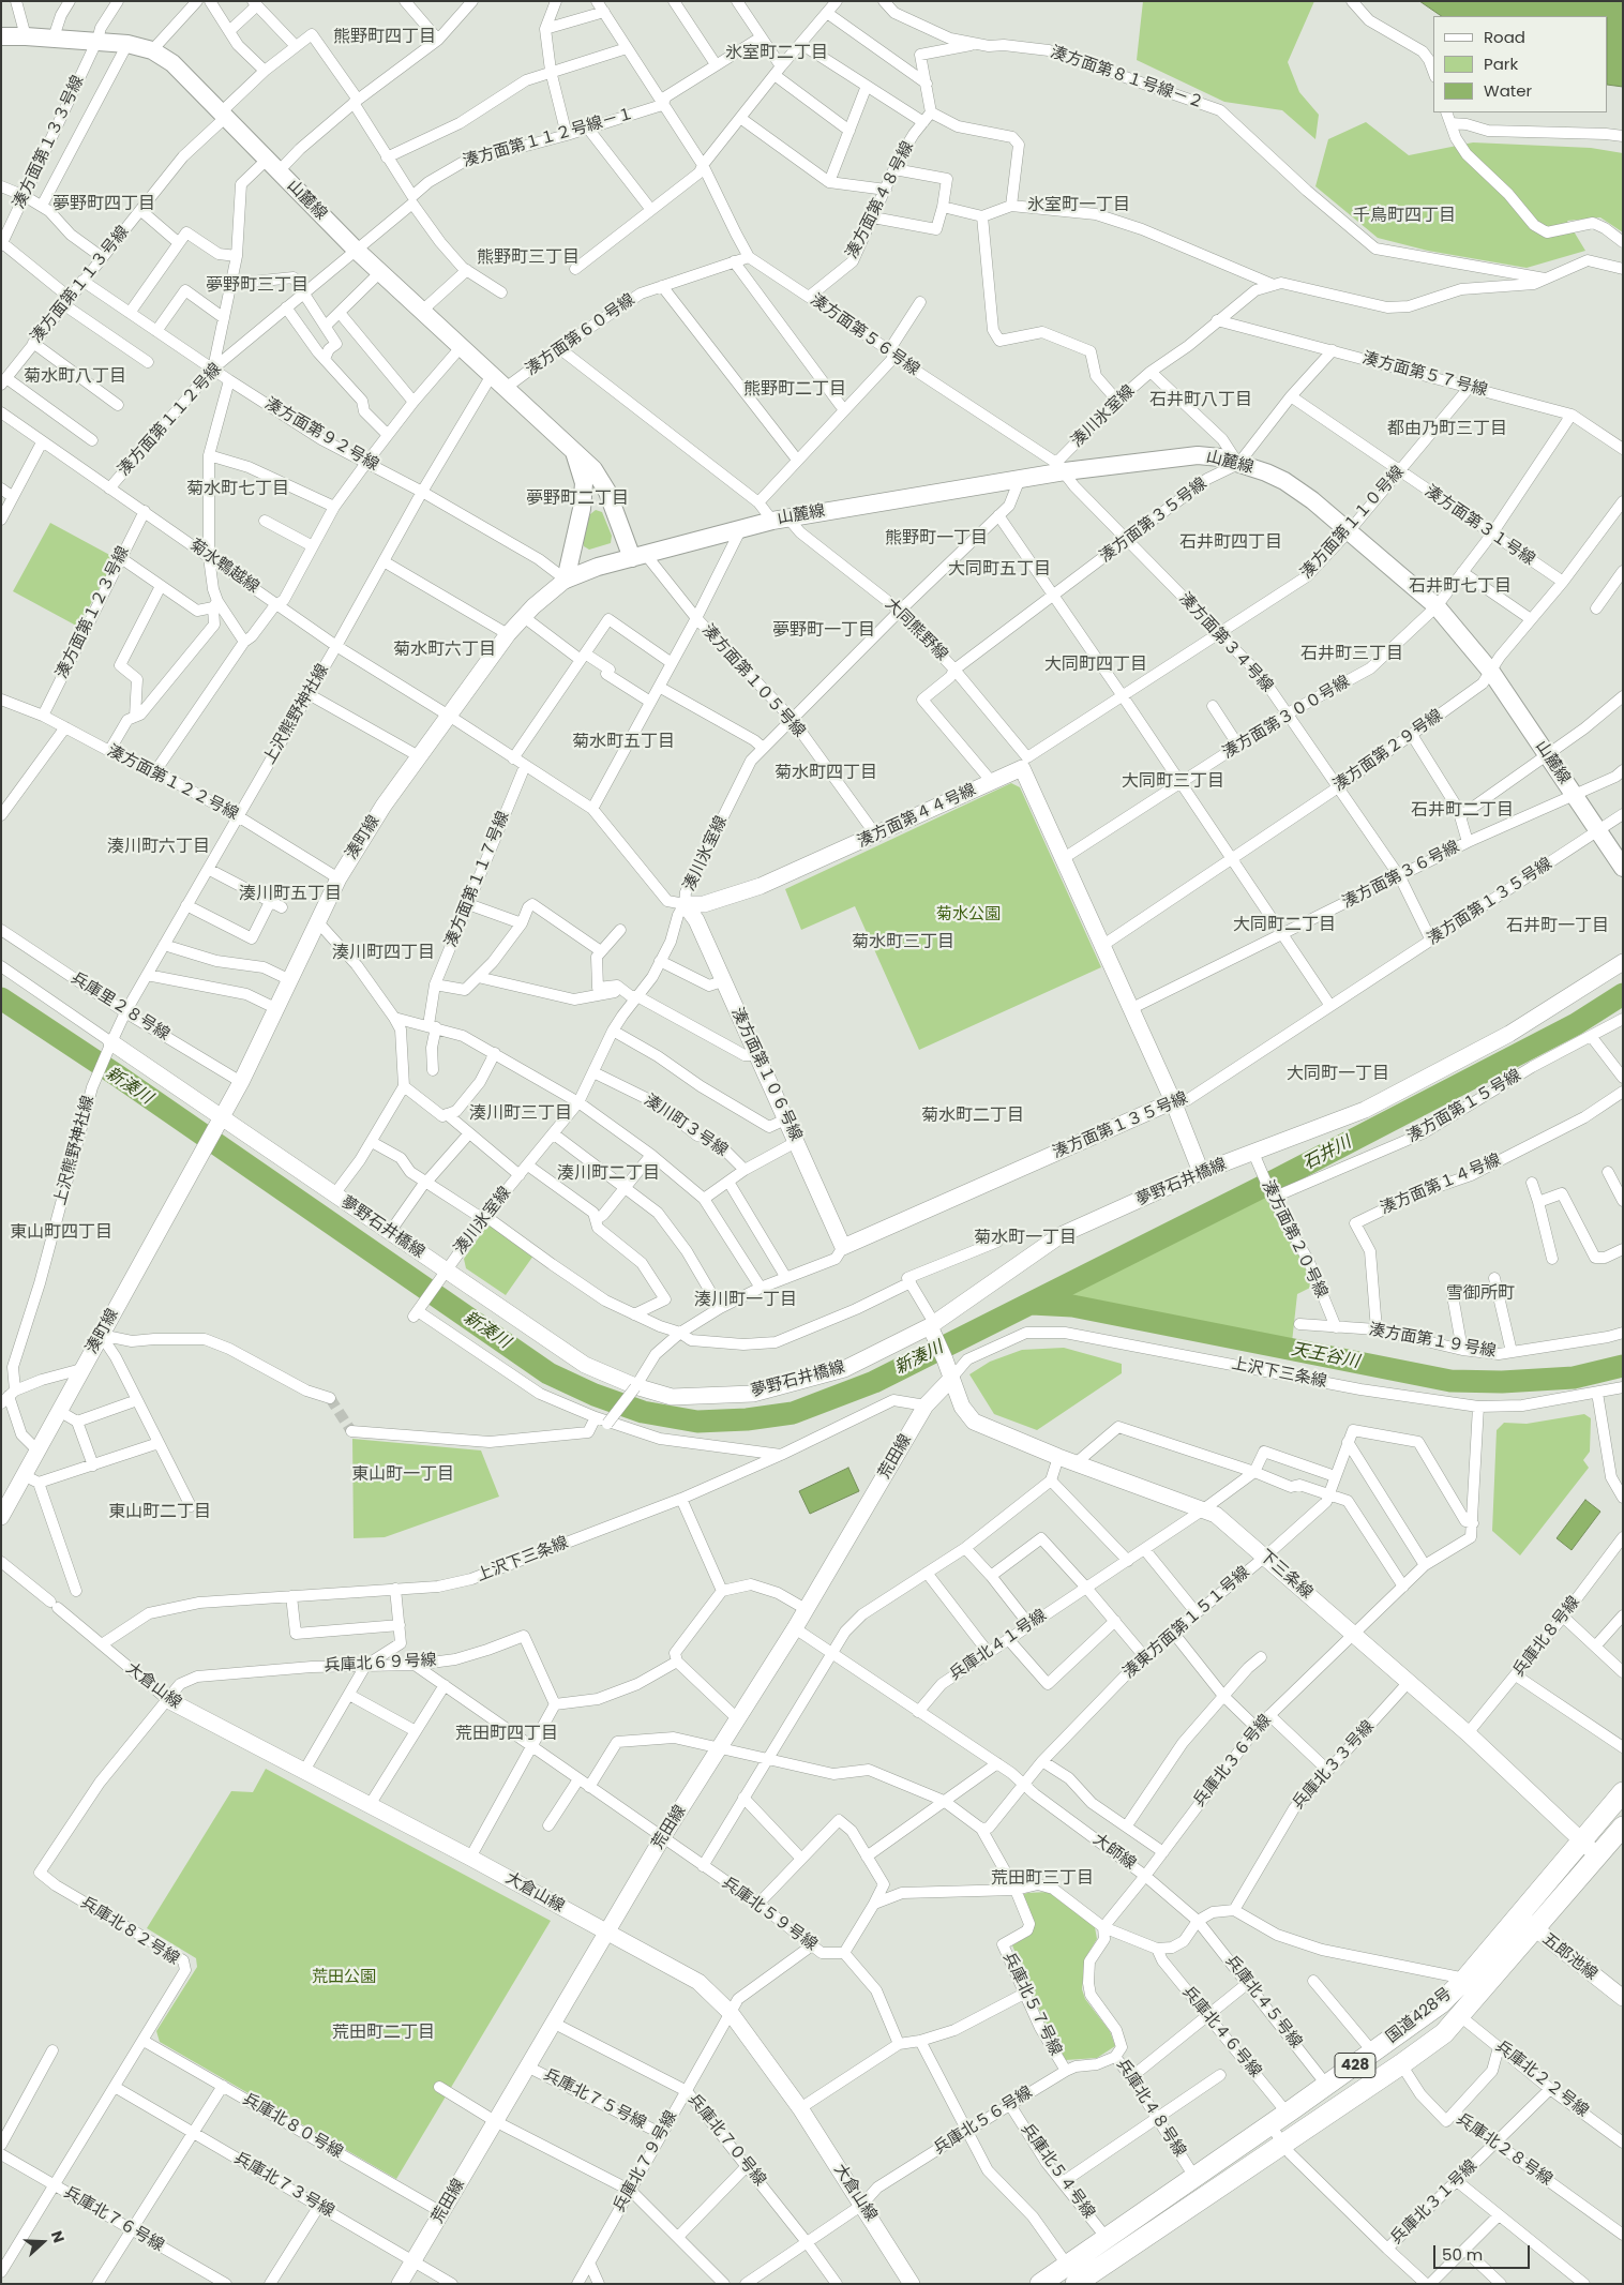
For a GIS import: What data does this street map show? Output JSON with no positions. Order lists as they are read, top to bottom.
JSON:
{
  "streets": {
    "highway": ["国道428号", "428"],
    "main road": ["山麓線"],
    "street": [
      "湊方面第８１号線－２",
      "湊方面第１１２号線－１",
      "湊方面第１３３号線",
      "湊方面第４８号線",
      "湊方面第１１３号線",
      "湊方面第６０号線",
      "湊方面第５６号線",
      "湊方面第５７号線",
      "湊川氷室線",
      "湊方面第１１２号線",
      "湊方面第９２号線",
      "湊方面第３５号線",
      "湊方面第１１０号線",
      "湊方面第３１号線",
      "菊水鵯越線",
      "湊方面第１２３号線",
      "大同熊野線",
      "湊方面第３４号線",
      "湊方面第１０５号線",
      "上沢熊野神社線",
      "湊方面第３００号線",
      "湊方面第２９号線",
      "湊方面第１２２号線",
      "湊方面第４４号線",
      "湊町線",
      "湊方面第３６号線",
      "湊方面第１１７号線",
      "湊方面第１３５号線",
      "兵庫里２８号線",
      "湊方面第１０６号線",
      "湊方面第１５号線",
      "湊川町３号線",
      "夢野石井橋線",
      "湊方面第１４号線",
      "湊方面第２０号線",
      "湊方面第１９号線",
      "上沢下三条線",
      "荒田線",
      "下三条線",
      "湊東方面第１５１号線",
      "兵庫北８号線",
      "兵庫北４１号線",
      "兵庫北６９号線",
      "大倉山線",
      "兵庫北３６号線",
      "兵庫北３３号線",
      "大師線",
      "兵庫北５９号線",
      "兵庫北８２号線",
      "五郎池線",
      "兵庫北４５号線",
      "兵庫北５７号線",
      "兵庫北４６号線",
      "兵庫北２２号線",
      "兵庫北７５号線",
      "兵庫北４８号線",
      "兵庫北５６号線",
      "兵庫北８０号線",
      "兵庫北７０号線",
      "兵庫北２８号線",
      "兵庫北７９号線",
      "兵庫北５４号線",
      "兵庫北７３号線",
      "兵庫北３１号線",
      "兵庫北７６号線"
    ]
  },
  "crossings": [
    ["湊方面第１１２号線－１", "山麓線"],
    ["湊方面第１１２号線－１", "湊方面第５６号線"],
    ["湊方面第１１２号線－１", "湊方面第１１２号線"],
    ["湊方面第１３３号線", "山麓線"],
    ["山麓線", "湊方面第１１３号線"],
    ["山麓線", "湊方面第６０号線"],
    ["山麓線", "湊方面第５６号線"],
    ["山麓線", "湊川氷室線"],
    ["山麓線", "湊方面第１１２号線"],
    ["山麓線", "湊方面第９２号線"],
    ["山麓線", "湊方面第３５号線"],
    ["山麓線", "湊方面第１１０号線"],
    ["山麓線", "大同熊野線"],
    ["山麓線", "湊方面第３４号線"],
    ["山麓線", "湊方面第１０５号線"],
    ["山麓線", "上沢熊野神社線"],
    ["山麓線", "湊方面第３００号線"],
    ["山麓線", "湊方面第２９号線"],
    ["山麓線", "湊町線"],
    ["山麓線", "湊方面第３６号線"],
    ["山麓線", "湊方面第１３５号線"],
    ["湊方面第４８号線", "湊方面第５６号線"],
    ["湊方面第１１３号線", "湊方面第９２号線"],
    ["湊方面第６０号線", "湊方面第５６号線"],
    ["湊方面第６０号線", "大同熊野線"],
    ["湊方面第５６号線", "湊川氷室線"],
    ["湊方面第５６号線", "湊方面第３４号線"],
    ["湊方面第５７号線", "湊川氷室線"],
    ["湊方面第５７号線", "湊方面第３５号線"],
    ["湊方面第５７号線", "湊方面第１１０号線"],
    ["湊方面第５７号線", "湊方面第３００号線"],
    ["湊川氷室線", "大同熊野線"],
    ["湊川氷室線", "湊方面第３４号線"],
    ["湊川氷室線", "湊方面第１０５号線"],
    ["湊川氷室線", "湊方面第４４号線"],
    ["湊川氷室線", "湊方面第１３５号線"],
    ["湊川氷室線", "湊方面第１０６号線"],
    ["湊川氷室線", "湊川町３号線"],
    ["湊川氷室線", "夢野石井橋線"],
    ["湊方面第１１２号線", "湊方面第９２号線"],
    ["湊方面第１１２号線", "菊水鵯越線"],
    ["湊方面第９２号線", "上沢熊野神社線"],
    ["湊方面第９２号線", "湊町線"],
    ["湊方面第３５号線", "湊方面第３１号線"],
    ["湊方面第３５号線", "大同熊野線"],
    ["湊方面第３５号線", "湊方面第３４号線"],
    ["湊方面第３５号線", "湊方面第４４号線"],
    ["湊方面第１１０号線", "湊方面第３１号線"],
    ["湊方面第１１０号線", "大同熊野線"],
    ["湊方面第１１０号線", "湊方面第３４号線"],
    ["湊方面第１１０号線", "湊方面第４４号線"],
    ["湊方面第３１号線", "湊方面第３００号線"],
    ["湊方面第３１号線", "湊方面第２９号線"],
    ["菊水鵯越線", "湊方面第１２３号線"],
    ["菊水鵯越線", "上沢熊野神社線"],
    ["菊水鵯越線", "湊方面第４４号線"],
    ["菊水鵯越線", "湊町線"],
    ["湊方面第１２３号線", "湊方面第１２２号線"],
    ["大同熊野線", "湊方面第４４号線"],
    ["湊方面第３４号線", "湊方面第３００号線"],
    ["湊方面第３４号線", "湊方面第２９号線"],
    ["湊方面第３４号線", "湊方面第３６号線"],
    ["湊方面第３４号線", "湊方面第１３５号線"],
    ["湊方面第１０５号線", "湊方面第４４号線"],
    ["上沢熊野神社線", "湊方面第１２２号線"],
    ["上沢熊野神社線", "湊町線"],
    ["上沢熊野神社線", "兵庫里２８号線"],
    ["上沢熊野神社線", "夢野石井橋線"],
    ["湊方面第１２２号線", "湊町線"],
    ["湊方面第４４号線", "湊町線"],
    ["湊方面第４４号線", "湊方面第１１７号線"],
    ["湊方面第４４号線", "湊方面第１０６号線"],
    ["湊町線", "兵庫里２８号線"],
    ["湊町線", "夢野石井橋線"],
    ["湊方面第１３５号線", "湊方面第１０６号線"],
    ["湊方面第１３５号線", "夢野石井橋線"],
    ["湊方面第１５号線", "湊方面第２０号線"],
    ["夢野石井橋線", "湊方面第２０号線"],
    ["夢野石井橋線", "下三条線"],
    ["湊方面第１４号線", "湊方面第１９号線"],
    ["湊方面第２０号線", "湊方面第１９号線"],
    ["上沢下三条線", "荒田線"],
    ["上沢下三条線", "下三条線"],
    ["上沢下三条線", "大倉山線"],
    ["荒田線", "下三条線"],
    ["荒田線", "大倉山線"],
    ["荒田線", "大師線"],
    ["荒田線", "兵庫北５９号線"],
    ["荒田線", "兵庫北７５号線"],
    ["荒田線", "兵庫北８０号線"],
    ["荒田線", "兵庫北７０号線"],
    ["荒田線", "兵庫北７３号線"],
    ["下三条線", "湊東方面第１５１号線"],
    ["下三条線", "兵庫北８号線"],
    ["下三条線", "兵庫北４１号線"],
    ["下三条線", "兵庫北３６号線"],
    ["下三条線", "兵庫北３３号線"],
    ["下三条線", "国道428号"],
    ["湊東方面第１５１号線", "大師線"],
    ["兵庫北４１号線", "大師線"],
    ["兵庫北６９号線", "大倉山線"],
    ["兵庫北６９号線", "兵庫北５９号線"],
    ["兵庫北６９号線", "兵庫北８２号線"],
    ["大倉山線", "兵庫北５６号線"],
    ["大倉山線", "兵庫北７９号線"],
    ["兵庫北３６号線", "大師線"],
    ["兵庫北３６号線", "兵庫北４８号線"],
    ["大師線", "兵庫北４５号線"],
    ["大師線", "兵庫北４８号線"],
    ["兵庫北５９号線", "兵庫北７９号線"],
    ["兵庫北８２号線", "兵庫北８０号線"],
    ["兵庫北８２号線", "兵庫北７３号線"],
    ["兵庫北８２号線", "兵庫北７６号線"],
    ["五郎池線", "国道428号"],
    ["兵庫北４５号線", "国道428号"],
    ["兵庫北５７号線", "兵庫北５６号線"],
    ["国道428号", "兵庫北４６号線"],
    ["国道428号", "兵庫北２２号線"],
    ["国道428号", "兵庫北４８号線"],
    ["国道428号", "兵庫北２８号線"],
    ["国道428号", "兵庫北５４号線"],
    ["兵庫北２２号線", "兵庫北３１号線"],
    ["兵庫北７５号線", "兵庫北７９号線"],
    ["兵庫北４８号線", "兵庫北５６号線"],
    ["兵庫北５６号線", "兵庫北７０号線"],
    ["兵庫北５６号線", "兵庫北５４号線"],
    ["兵庫北７０号線", "兵庫北７９号線"],
    ["兵庫北２８号線", "兵庫北３１号線"]
  ],
  "districts": [
    "熊野町四丁目",
    "氷室町二丁目",
    "夢野町四丁目",
    "氷室町一丁目",
    "千鳥町四丁目",
    "熊野町三丁目",
    "夢野町三丁目",
    "菊水町八丁目",
    "熊野町二丁目",
    "石井町八丁目",
    "都由乃町三丁目",
    "菊水町七丁目",
    "夢野町二丁目",
    "熊野町一丁目",
    "石井町四丁目",
    "大同町五丁目",
    "石井町七丁目",
    "夢野町一丁目",
    "菊水町六丁目",
    "石井町三丁目",
    "大同町四丁目",
    "菊水町五丁目",
    "菊水町四丁目",
    "大同町三丁目",
    "石井町二丁目",
    "湊川町六丁目",
    "湊川町五丁目",
    "大同町二丁目",
    "石井町一丁目",
    "菊水町三丁目",
    "湊川町四丁目",
    "大同町一丁目",
    "湊川町三丁目",
    "菊水町二丁目",
    "湊川町二丁目",
    "東山町四丁目",
    "菊水町一丁目",
    "雪御所町",
    "湊川町一丁目",
    "東山町一丁目",
    "東山町二丁目",
    "荒田町四丁目",
    "荒田町三丁目",
    "荒田町二丁目"
  ],
  "water": ["新湊川", "石井川", "天王谷川"],
  "parks": ["菊水公園", "荒田公園"],
  "legend": ["Road", "Park", "Water"],
  "scale_bar": "50 m",
  "north": "right"
}
